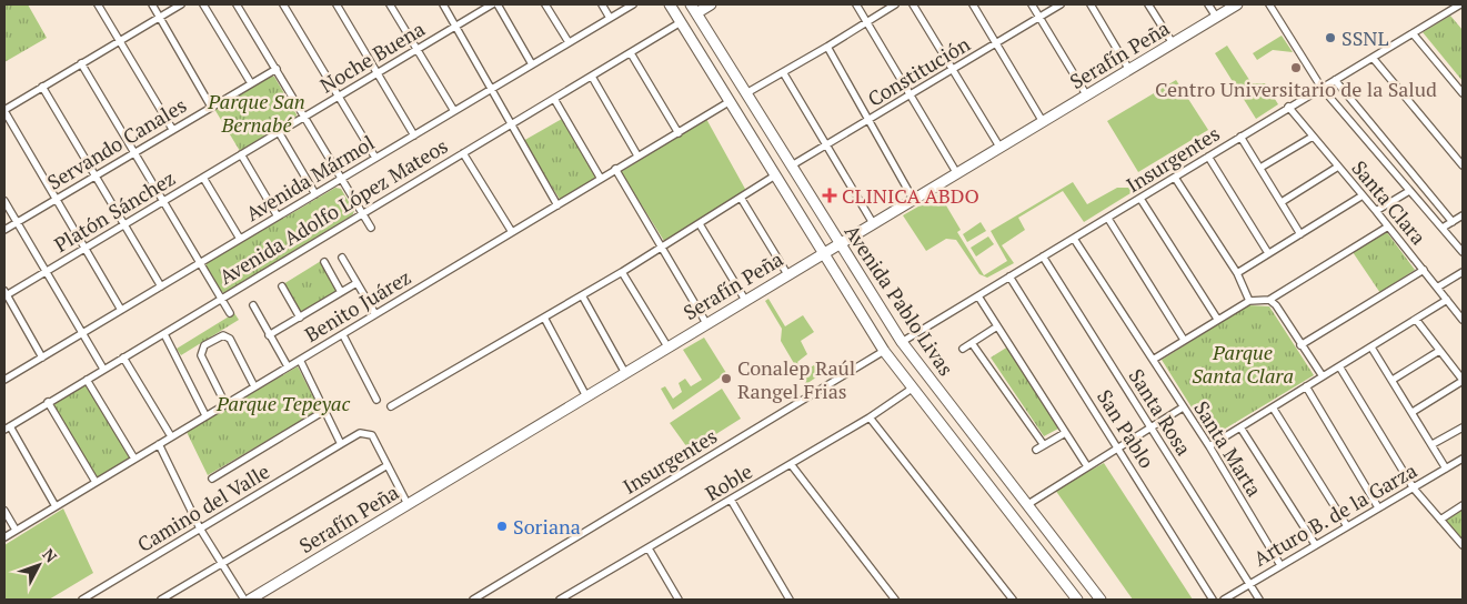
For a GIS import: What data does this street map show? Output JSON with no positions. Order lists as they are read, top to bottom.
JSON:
{
  "streets": {
    "main road": ["Serafín Peña", "Avenida Pablo Livas"],
    "street": [
      "Noche Buena",
      "Constitución",
      "Servando Canales",
      "Insurgentes",
      "Avenida Mármol",
      "Santa Clara",
      "Platón Sánchez",
      "Avenida Adolfo López Mateos",
      "Benito Juárez",
      "Santa Rosa",
      "San Pablo",
      "Santa Marta",
      "Roble",
      "Camino del Valle",
      "Arturo B. de la Garza"
    ]
  },
  "crossings": [
    ["Serafín Peña", "Avenida Pablo Livas"],
    ["Noche Buena", "Platón Sánchez"],
    ["Constitución", "Avenida Pablo Livas"],
    ["Insurgentes", "Santa Clara"],
    ["Insurgentes", "Avenida Pablo Livas"],
    ["Insurgentes", "Santa Rosa"],
    ["Insurgentes", "San Pablo"],
    ["Insurgentes", "Santa Marta"],
    ["Avenida Adolfo López Mateos", "Avenida Pablo Livas"],
    ["Avenida Pablo Livas", "Benito Juárez"],
    ["Avenida Pablo Livas", "Roble"],
    ["Santa Rosa", "Arturo B. de la Garza"],
    ["Santa Marta", "Arturo B. de la Garza"]
  ],
  "parks": ["Parque San Bernabé", "Parque Santa Clara", "Parque Tepeyac"],
  "places": {
    "other": [
      "SSNL",
      "Centro Universitario de la Salud",
      "Conalep Raúl Rangel Frias",
      "Soriana"
    ],
    "health": ["CLINICA ABDO"]
  },
  "north": "top right"
}
